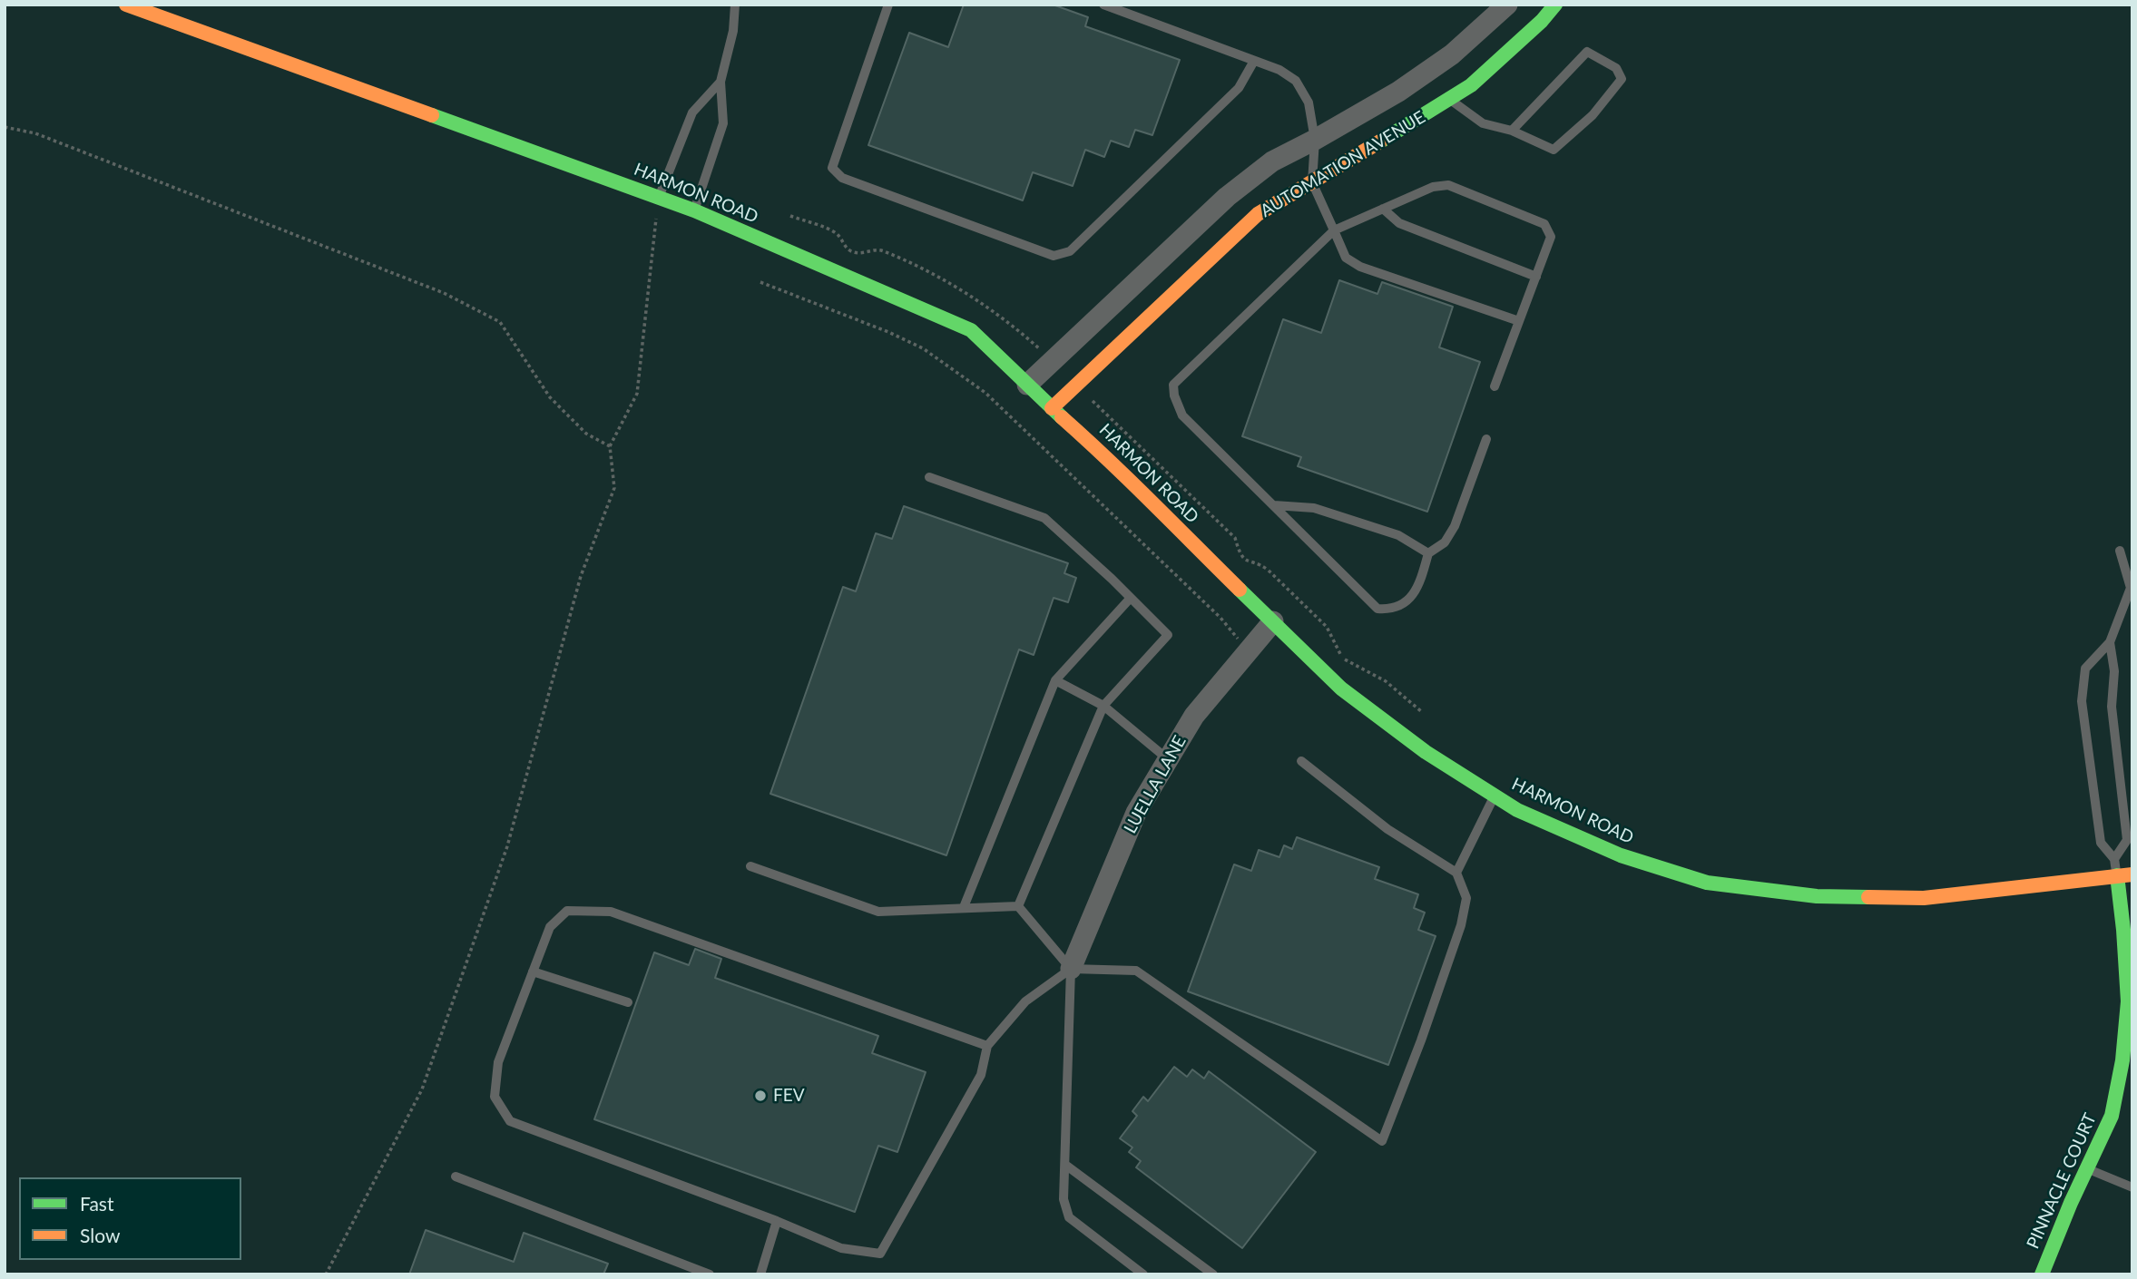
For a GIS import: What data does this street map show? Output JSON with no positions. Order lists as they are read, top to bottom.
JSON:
{
  "streets": {
    "street": [
      "AUTOMATION AVENUE",
      "HARMON ROAD",
      "LUELLA LANE",
      "PINNACLE COURT"
    ]
  },
  "crossings": [
    ["AUTOMATION AVENUE", "HARMON ROAD"],
    ["HARMON ROAD", "LUELLA LANE"],
    ["HARMON ROAD", "PINNACLE COURT"]
  ],
  "places": ["FEV"],
  "legend": ["Fast", "Slow"]
}
